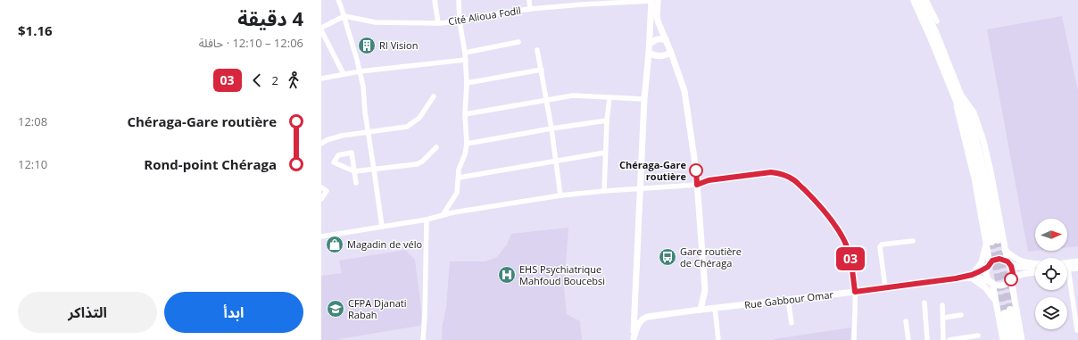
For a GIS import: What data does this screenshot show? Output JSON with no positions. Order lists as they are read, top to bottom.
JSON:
{
  "streets": {
    "main road": ["Rue Gabbour Omar"],
    "street": ["Cité Alioua Fodil"]
  },
  "places": {
    "building": ["RI Vision"],
    "other": ["Chéraga-Gare routière"],
    "shop": ["Magadin de vélo"],
    "bus stop": ["Gare routière de Chéraga"],
    "hospital": ["EHS Psychiatrique Mahfoud Boucebsi"],
    "school or university": ["CFPA Djanati Rabah"]
  },
  "lines": ["bus line 03"],
  "north": "right",
  "page": {
    "on_map": "03",
    "heading": ["4 دقيقة", "12:06 – 12:10 · حافلة", "$1.16"],
    "legs": ["2", "03"],
    "list": [
      {
        "name": "Chéraga-Gare routière",
        "value": "12:08"
      },
      {
        "name": "Rond-point Chéraga",
        "value": "12:10"
      }
    ],
    "buttons": ["ابدأ", "التذاكر"]
  }
}
